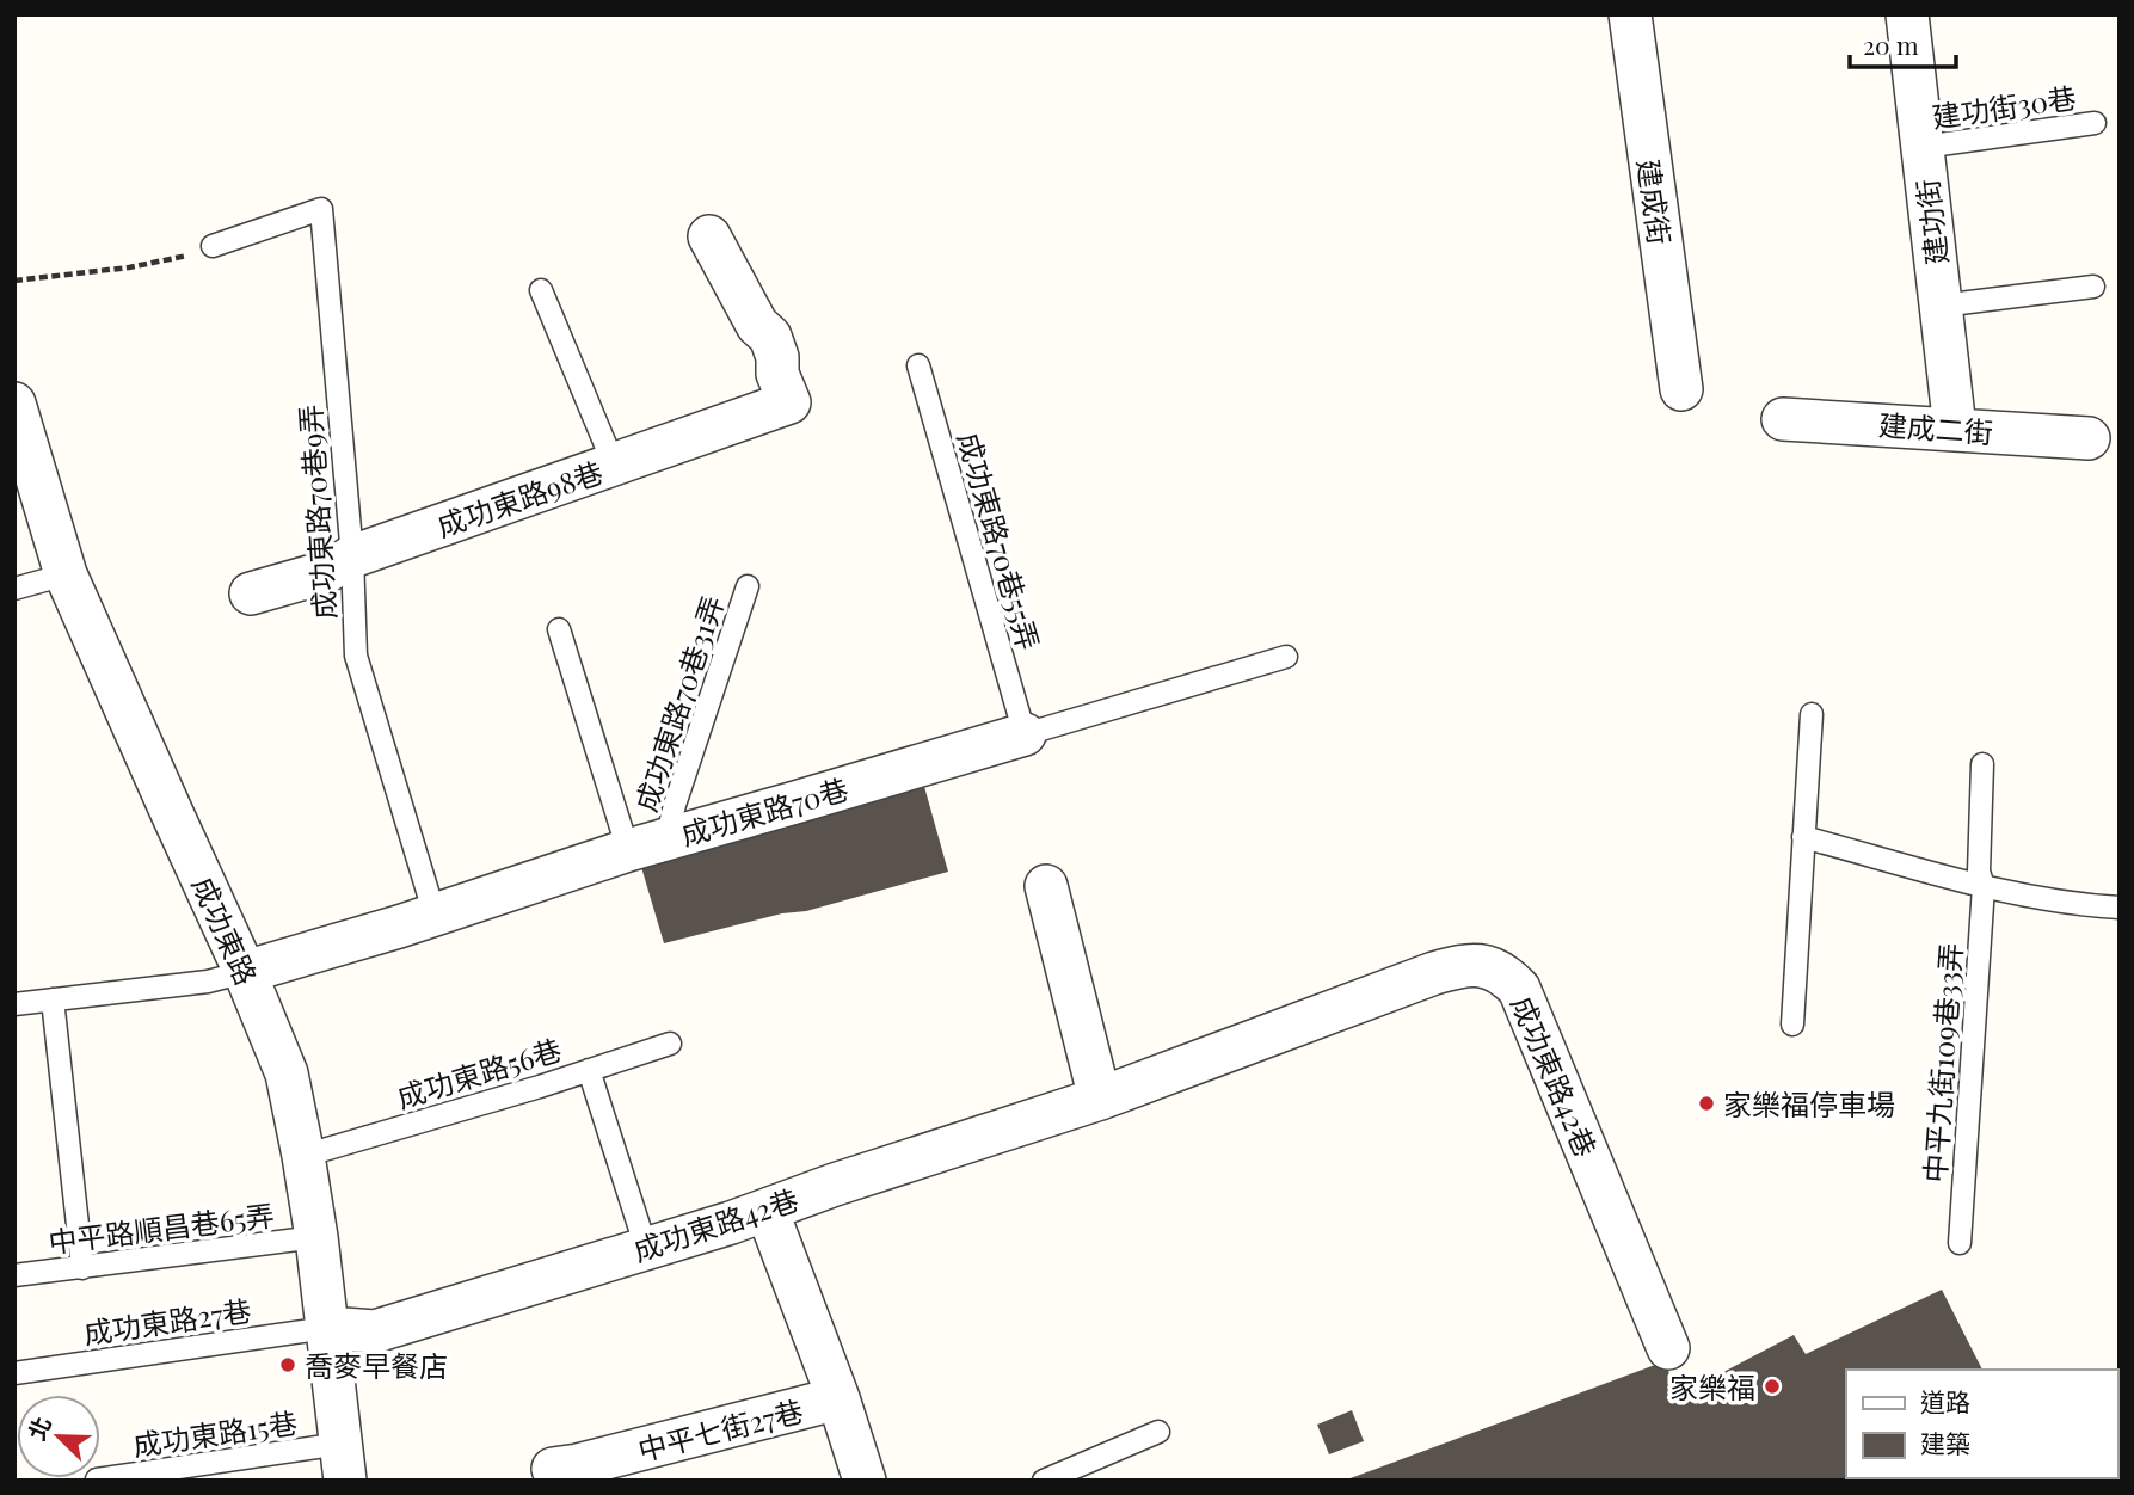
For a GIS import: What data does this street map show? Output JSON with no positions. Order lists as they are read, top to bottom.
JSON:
{
  "streets": {
    "street": [
      "建成街",
      "建功街",
      "建成二街",
      "成功東路98巷",
      "成功東路70巷",
      "成功東路",
      "成功東路42巷",
      "中平七街27巷"
    ],
    "lane": [
      "建功街30巷",
      "成功東路70巷9弄",
      "成功東路70巷55弄",
      "成功東路70巷31弄",
      "中平九街109巷33弄",
      "成功東路56巷",
      "中平路順昌巷65弄",
      "成功東路27巷",
      "成功東路15巷"
    ]
  },
  "crossings": [
    ["建功街30巷", "建功街"],
    ["建功街", "建成二街"],
    ["成功東路98巷", "成功東路70巷9弄"],
    ["成功東路70巷9弄", "成功東路70巷"],
    ["成功東路70巷55弄", "成功東路70巷"],
    ["成功東路70巷31弄", "成功東路70巷"],
    ["成功東路70巷", "成功東路"],
    ["成功東路", "成功東路56巷"],
    ["成功東路", "成功東路42巷"],
    ["成功東路", "中平路順昌巷65弄"],
    ["成功東路", "成功東路27巷"],
    ["成功東路", "成功東路15巷"],
    ["成功東路42巷", "成功東路27巷"],
    ["成功東路42巷", "中平七街27巷"]
  ],
  "places": ["家樂福停車場", "喬麥早餐店", "家樂福"],
  "legend": ["道路", "建築"],
  "scale_bar": "20 m",
  "north": "top left"
}
